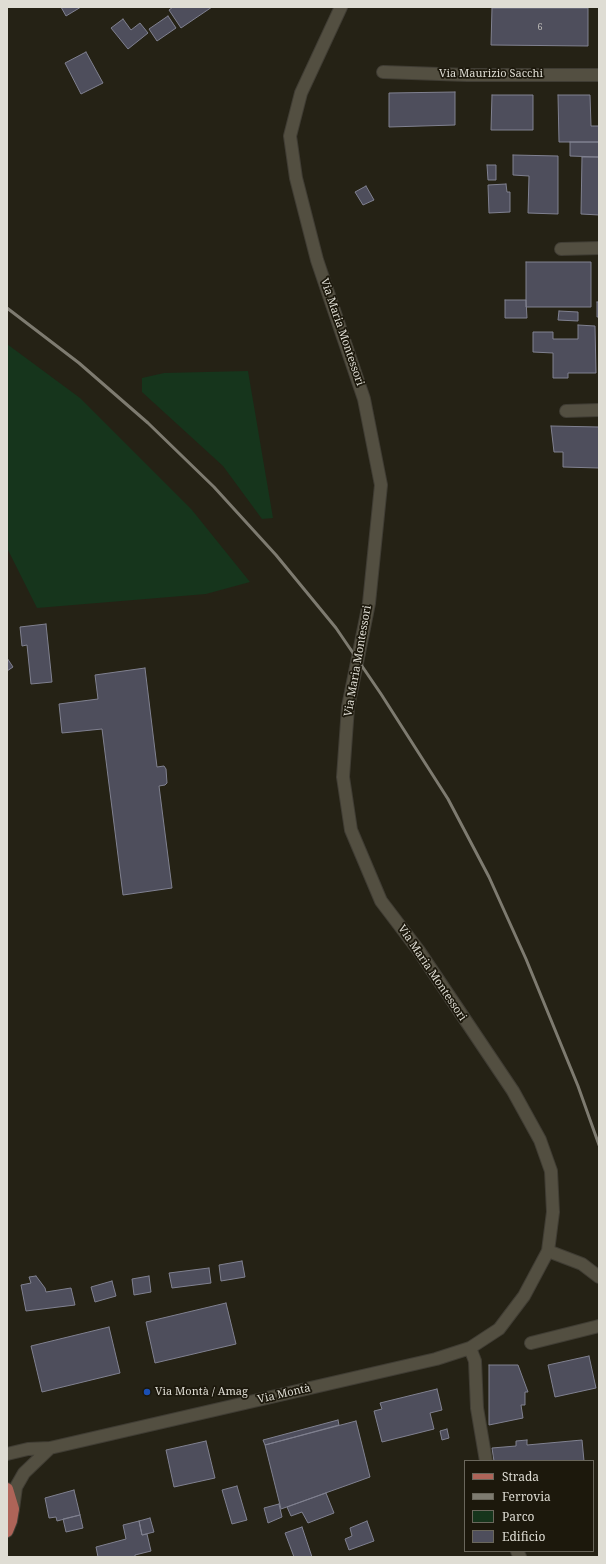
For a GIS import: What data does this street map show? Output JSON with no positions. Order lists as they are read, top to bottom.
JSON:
{
  "streets": {
    "main road": ["Via Montà"],
    "street": ["Via Maurizio Sacchi", "Via Maria Montessori"]
  },
  "crossings": [
    ["Via Maria Montessori", "Via Montà"]
  ],
  "places": ["Via Montà / Amag"],
  "house_numbers": ["6"],
  "legend": [
    "Strada",
    "Ferrovia",
    "Parco",
    "Edificio"
  ]
}
